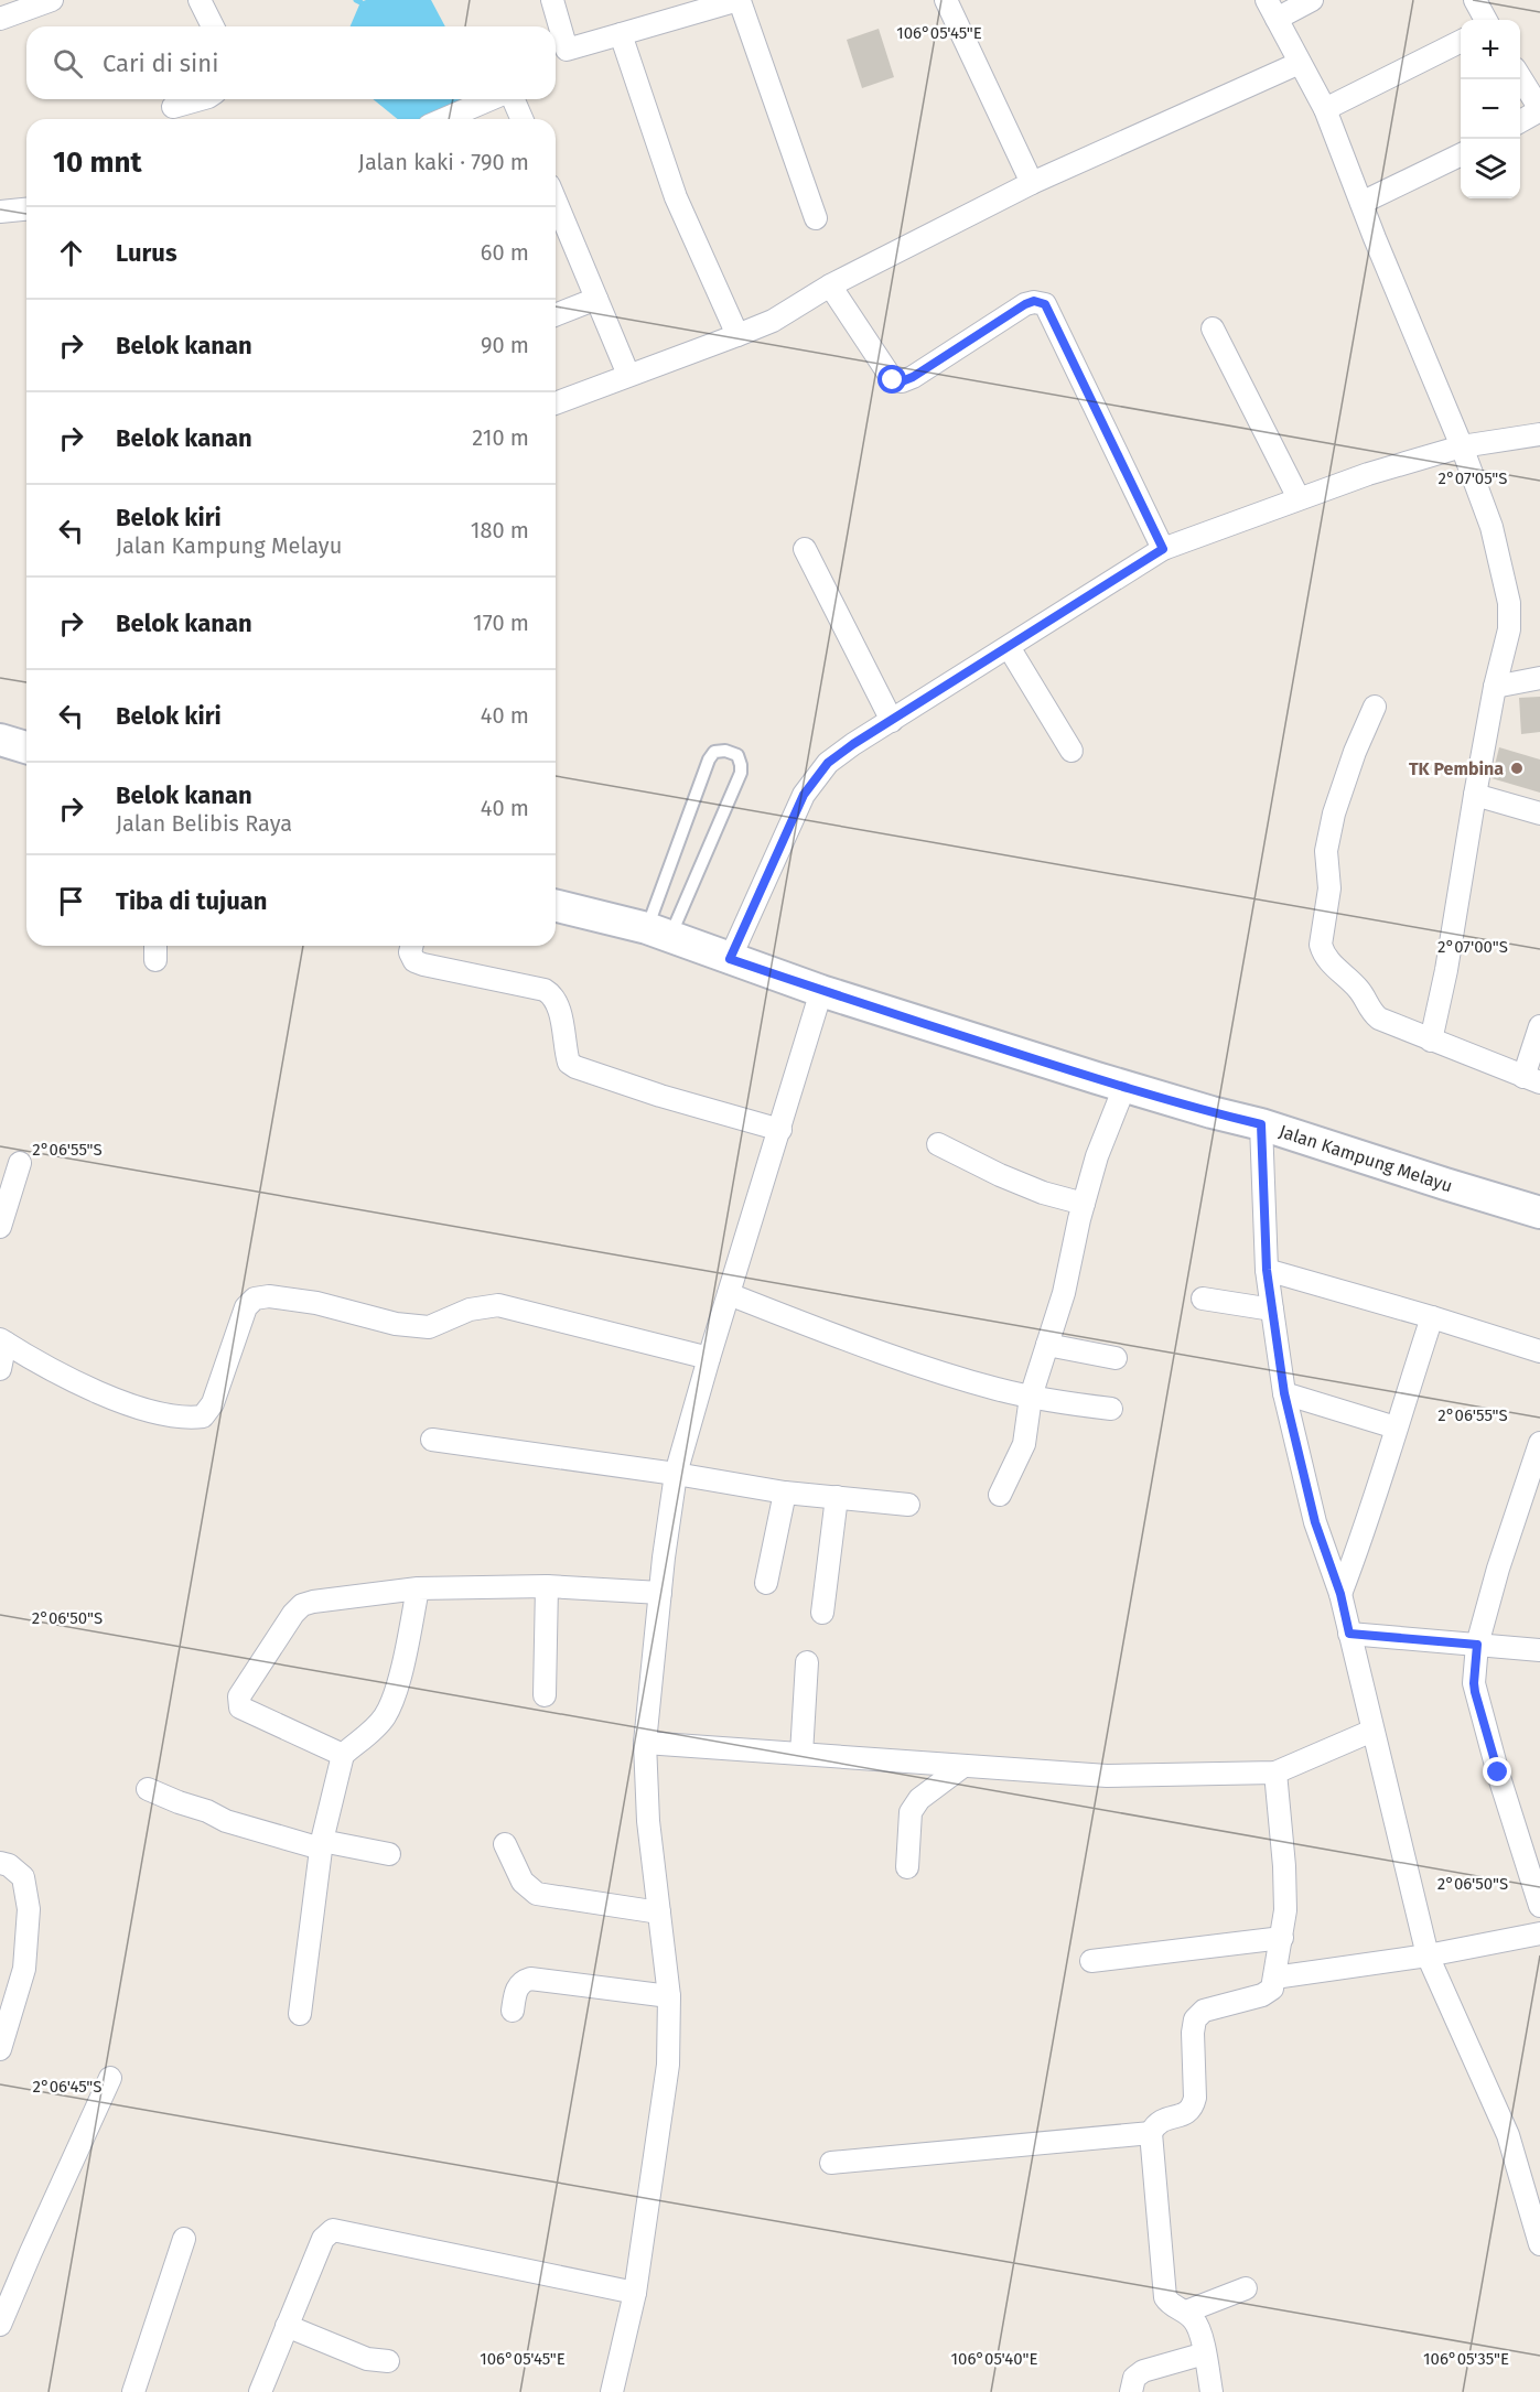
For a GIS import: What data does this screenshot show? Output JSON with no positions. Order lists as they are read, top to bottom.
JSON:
{
  "streets": {
    "main road": ["Jalan Kampung Melayu"]
  },
  "places": ["TK Pembina"],
  "page": {
    "map_buttons": ["+", "−"],
    "search": "Cari di sini",
    "heading": ["10 mnt", "Jalan kaki · 790 m"],
    "list": [
      ["Lurus", "60 m"],
      ["Belok kanan", "90 m"],
      ["Belok kanan", "210 m"],
      ["Belok kiri", "Jalan Kampung Melayu", "180 m"],
      ["Belok kanan", "170 m"],
      ["Belok kiri", "40 m"],
      ["Belok kanan", "Jalan Belibis Raya", "40 m"],
      "Tiba di tujuan"
    ]
  },
  "coordinates": [
    "106°05'45\"E",
    "2°07'05\"S",
    "2°07'00\"S",
    "2°06'55\"S",
    "2°06'50\"S",
    "2°06'45\"S",
    "106°05'40\"E",
    "106°05'35\"E"
  ]
}
